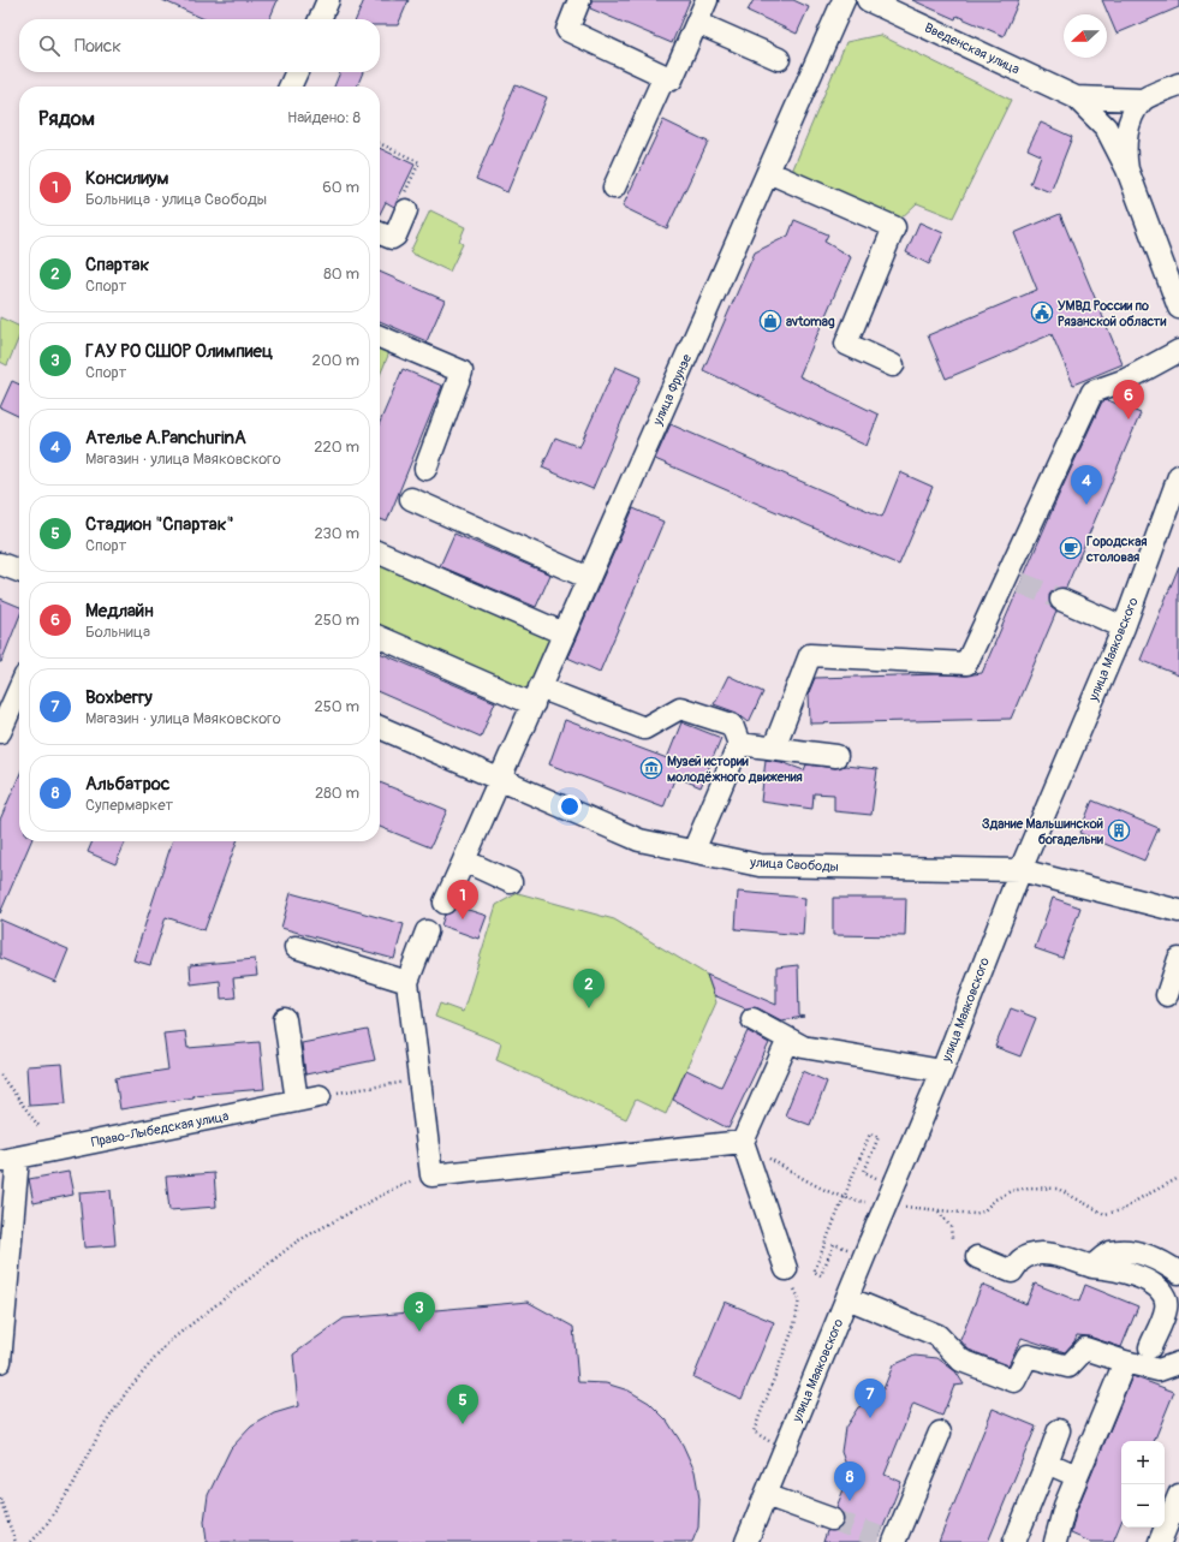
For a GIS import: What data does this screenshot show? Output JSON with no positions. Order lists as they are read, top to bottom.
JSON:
{
  "streets": {
    "street": [
      "Введенская улица",
      "улица Фрунзе",
      "улица Маяковского",
      "улица Свободы",
      "Право-Лыбедская улица"
    ]
  },
  "crossings": [
    ["улица Фрунзе", "улица Свободы"],
    ["улица Маяковского", "улица Свободы"]
  ],
  "places": {
    "public building": ["УМВД России по Рязанской области"],
    "shop": ["avtomag"],
    "cafe": ["Городская столовая"],
    "museum": ["Музей истории молодёжного движения"],
    "building": ["Здание Мальшинской богадельни"]
  },
  "north": "left",
  "page": {
    "search": "Поиск",
    "heading": ["Рядом", "Найдено: 8"],
    "list": [
      {
        "mark": "1",
        "name": "Консилиум",
        "note": "Больница · улица Свободы",
        "value": "60 m"
      },
      {
        "mark": "2",
        "name": "Спартак",
        "note": "Спорт",
        "value": "80 m"
      },
      {
        "mark": "3",
        "name": "ГАУ РО СШОР Олимпиец",
        "note": "Спорт",
        "value": "200 m"
      },
      {
        "mark": "4",
        "name": "Ателье A.PanchurinA",
        "note": "Магазин · улица Маяковского",
        "value": "220 m"
      },
      {
        "mark": "5",
        "name": "Стадион \"Спартак\"",
        "note": "Спорт",
        "value": "230 m"
      },
      {
        "mark": "6",
        "name": "Медлайн",
        "note": "Больница",
        "value": "250 m"
      },
      {
        "mark": "7",
        "name": "Boxberry",
        "note": "Магазин · улица Маяковского",
        "value": "250 m"
      },
      {
        "mark": "8",
        "name": "Альбатрос",
        "note": "Супермаркет",
        "value": "280 m"
      }
    ],
    "pins": [
      "6",
      "4",
      "1",
      "2",
      "3",
      "7",
      "5",
      "8"
    ],
    "map_buttons": ["+", "−"]
  }
}
